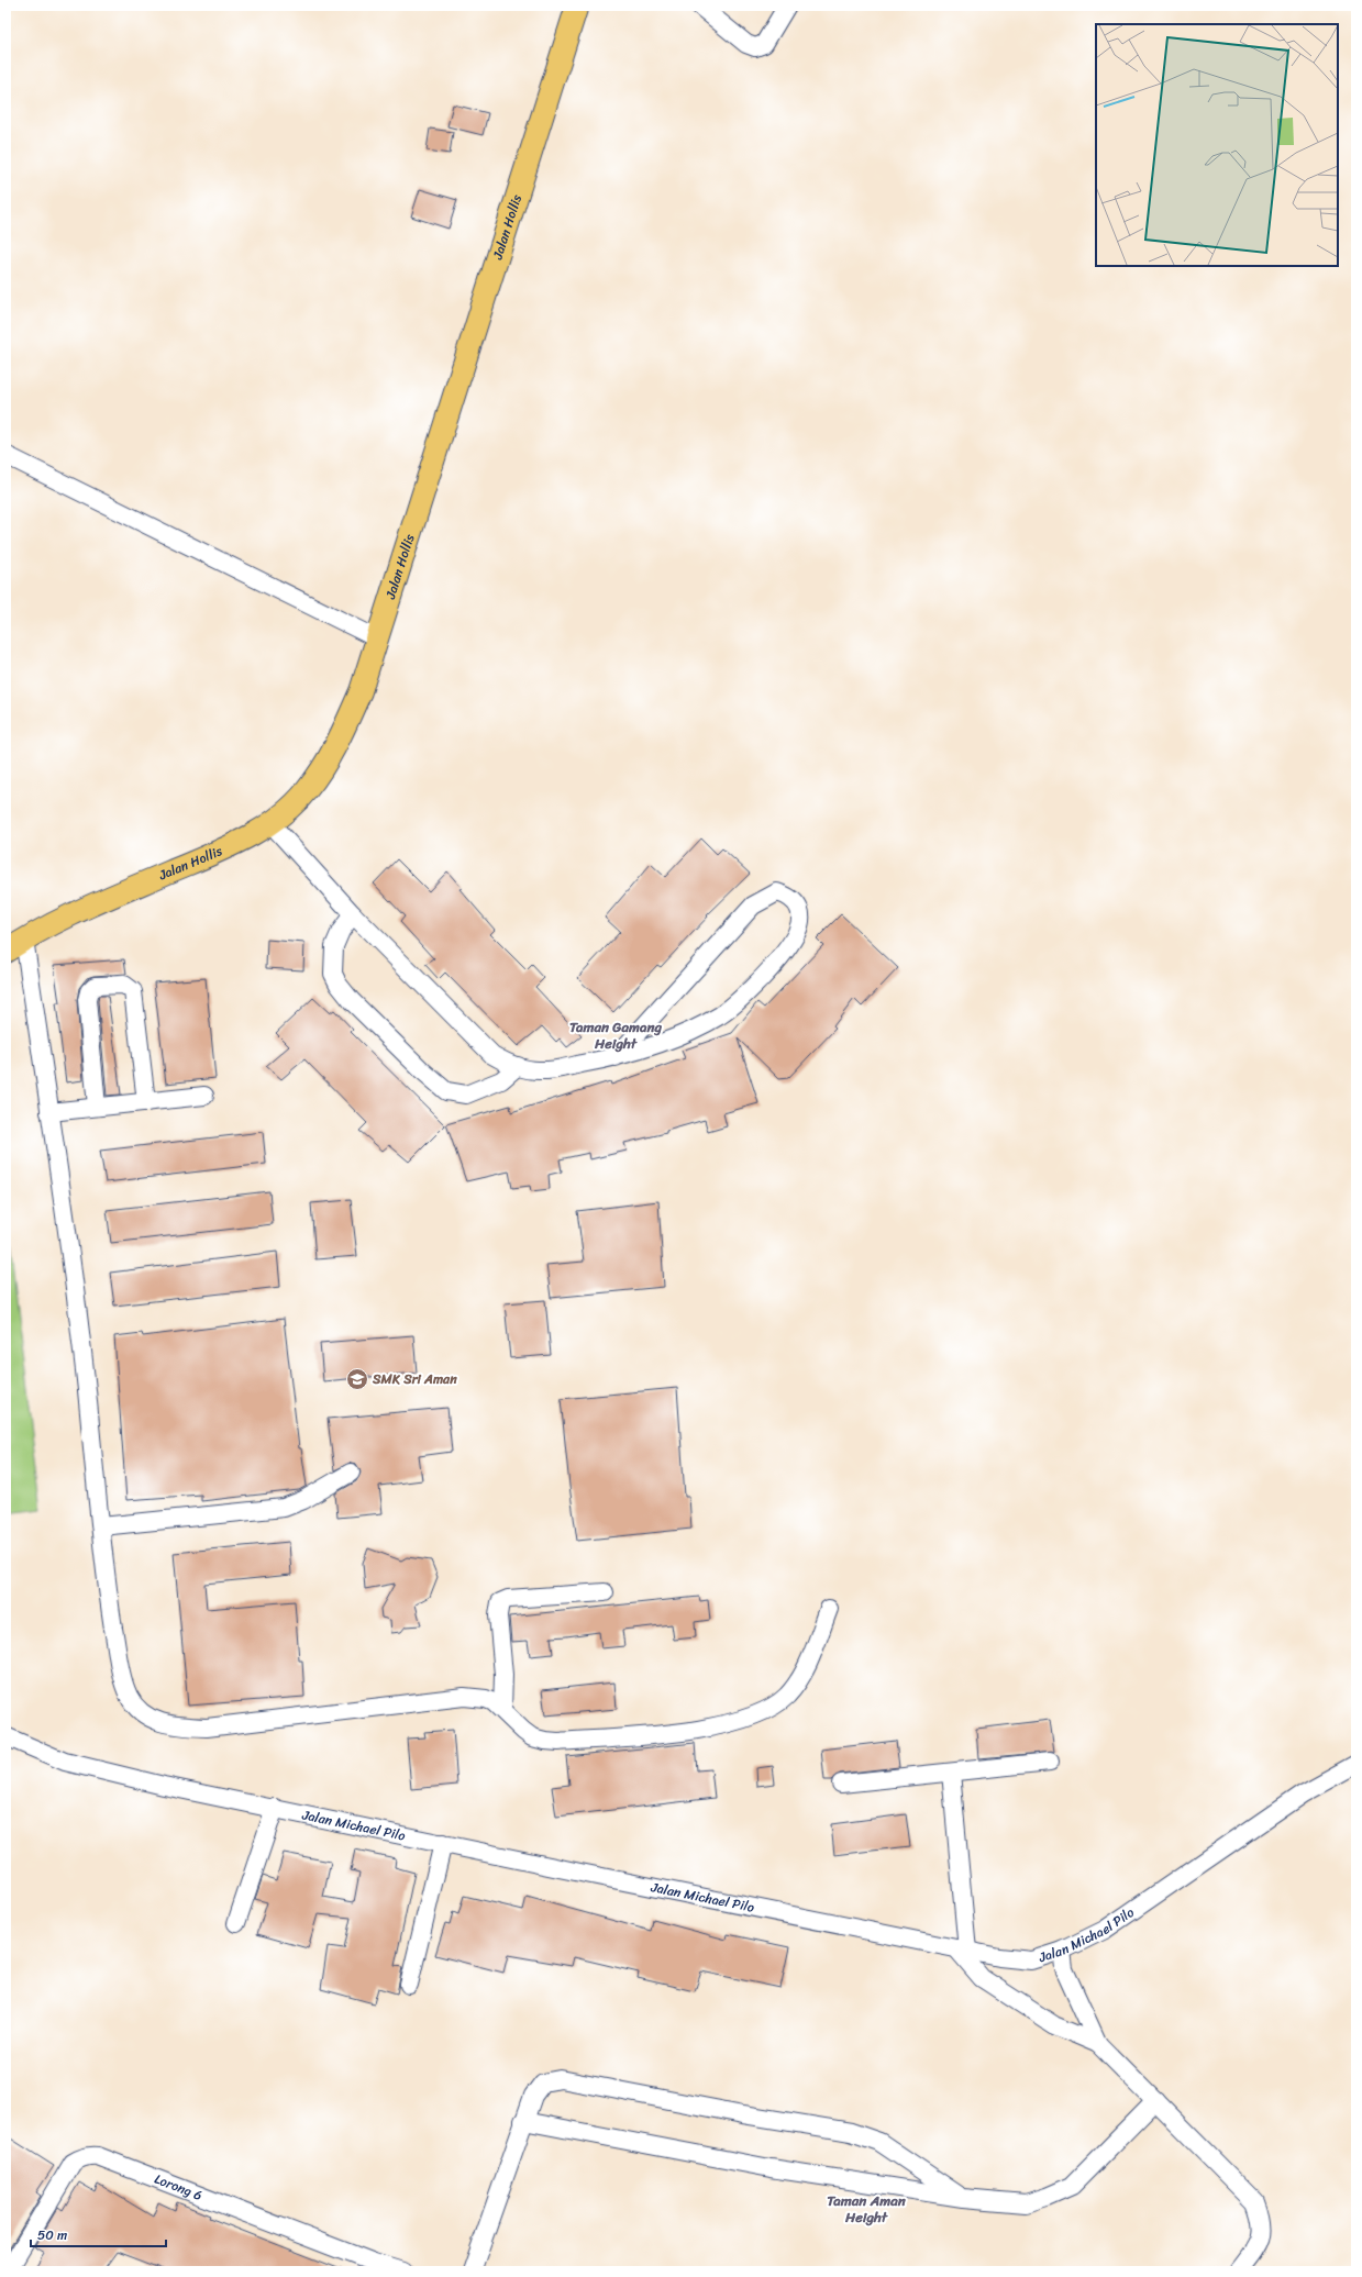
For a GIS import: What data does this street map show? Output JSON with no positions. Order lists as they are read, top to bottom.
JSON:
{
  "streets": {
    "main road": ["Jalan Hollis"],
    "street": ["Jalan Michael Pilo", "Lorong 6"]
  },
  "districts": ["Taman Gamang Height", "Taman Aman Height"],
  "places": {
    "school or university": ["SMK Sri Aman"]
  },
  "scale_bar": "50 m"
}
